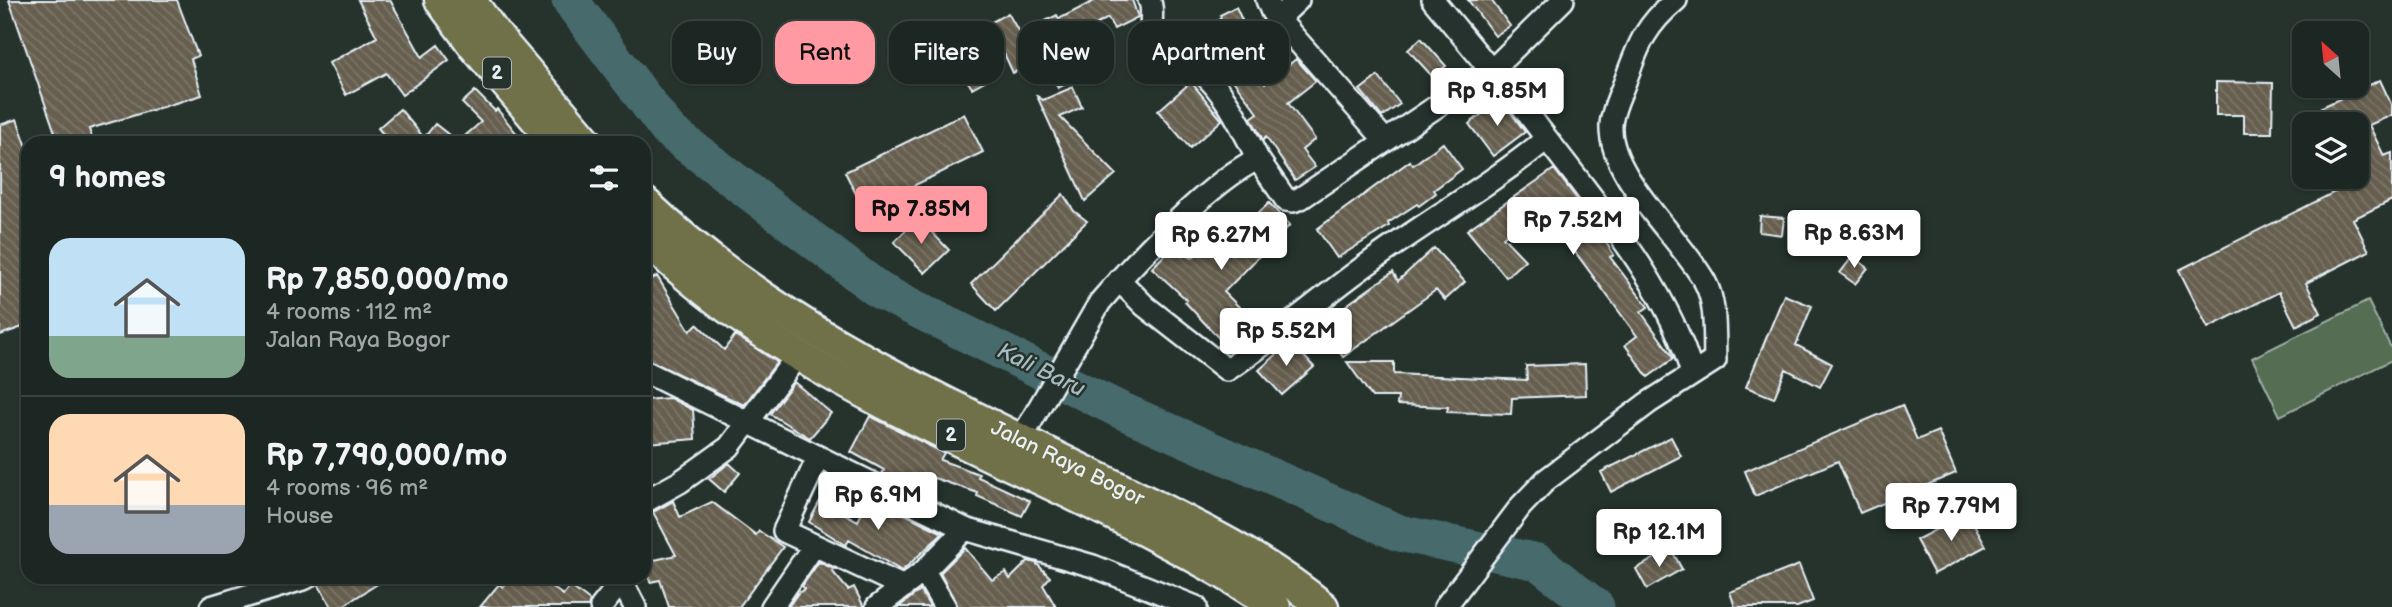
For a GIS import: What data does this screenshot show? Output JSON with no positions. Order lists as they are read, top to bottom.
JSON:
{
  "streets": {
    "highway": ["2", "Jalan Raya Bogor"]
  },
  "water": ["Kali Baru"],
  "north": "top left",
  "page": {
    "chip": [
      "Buy",
      "Rent",
      "Filters",
      "New",
      "Apartment"
    ],
    "price": [
      "Rp 9.85M",
      "Rp 7.85M",
      "Rp 7.52M",
      "Rp 8.63M",
      "Rp 6.27M",
      "Rp 5.52M",
      "Rp 6.9M",
      "Rp 7.79M",
      "Rp 12.1M"
    ],
    "heading": "9 homes",
    "list": [
      {
        "name": "Rp 7,850,000/mo",
        "note": "4 rooms · 112 m² · Jalan Raya Bogor"
      },
      {
        "name": "Rp 7,790,000/mo",
        "note": "4 rooms · 96 m² · House"
      }
    ]
  }
}
